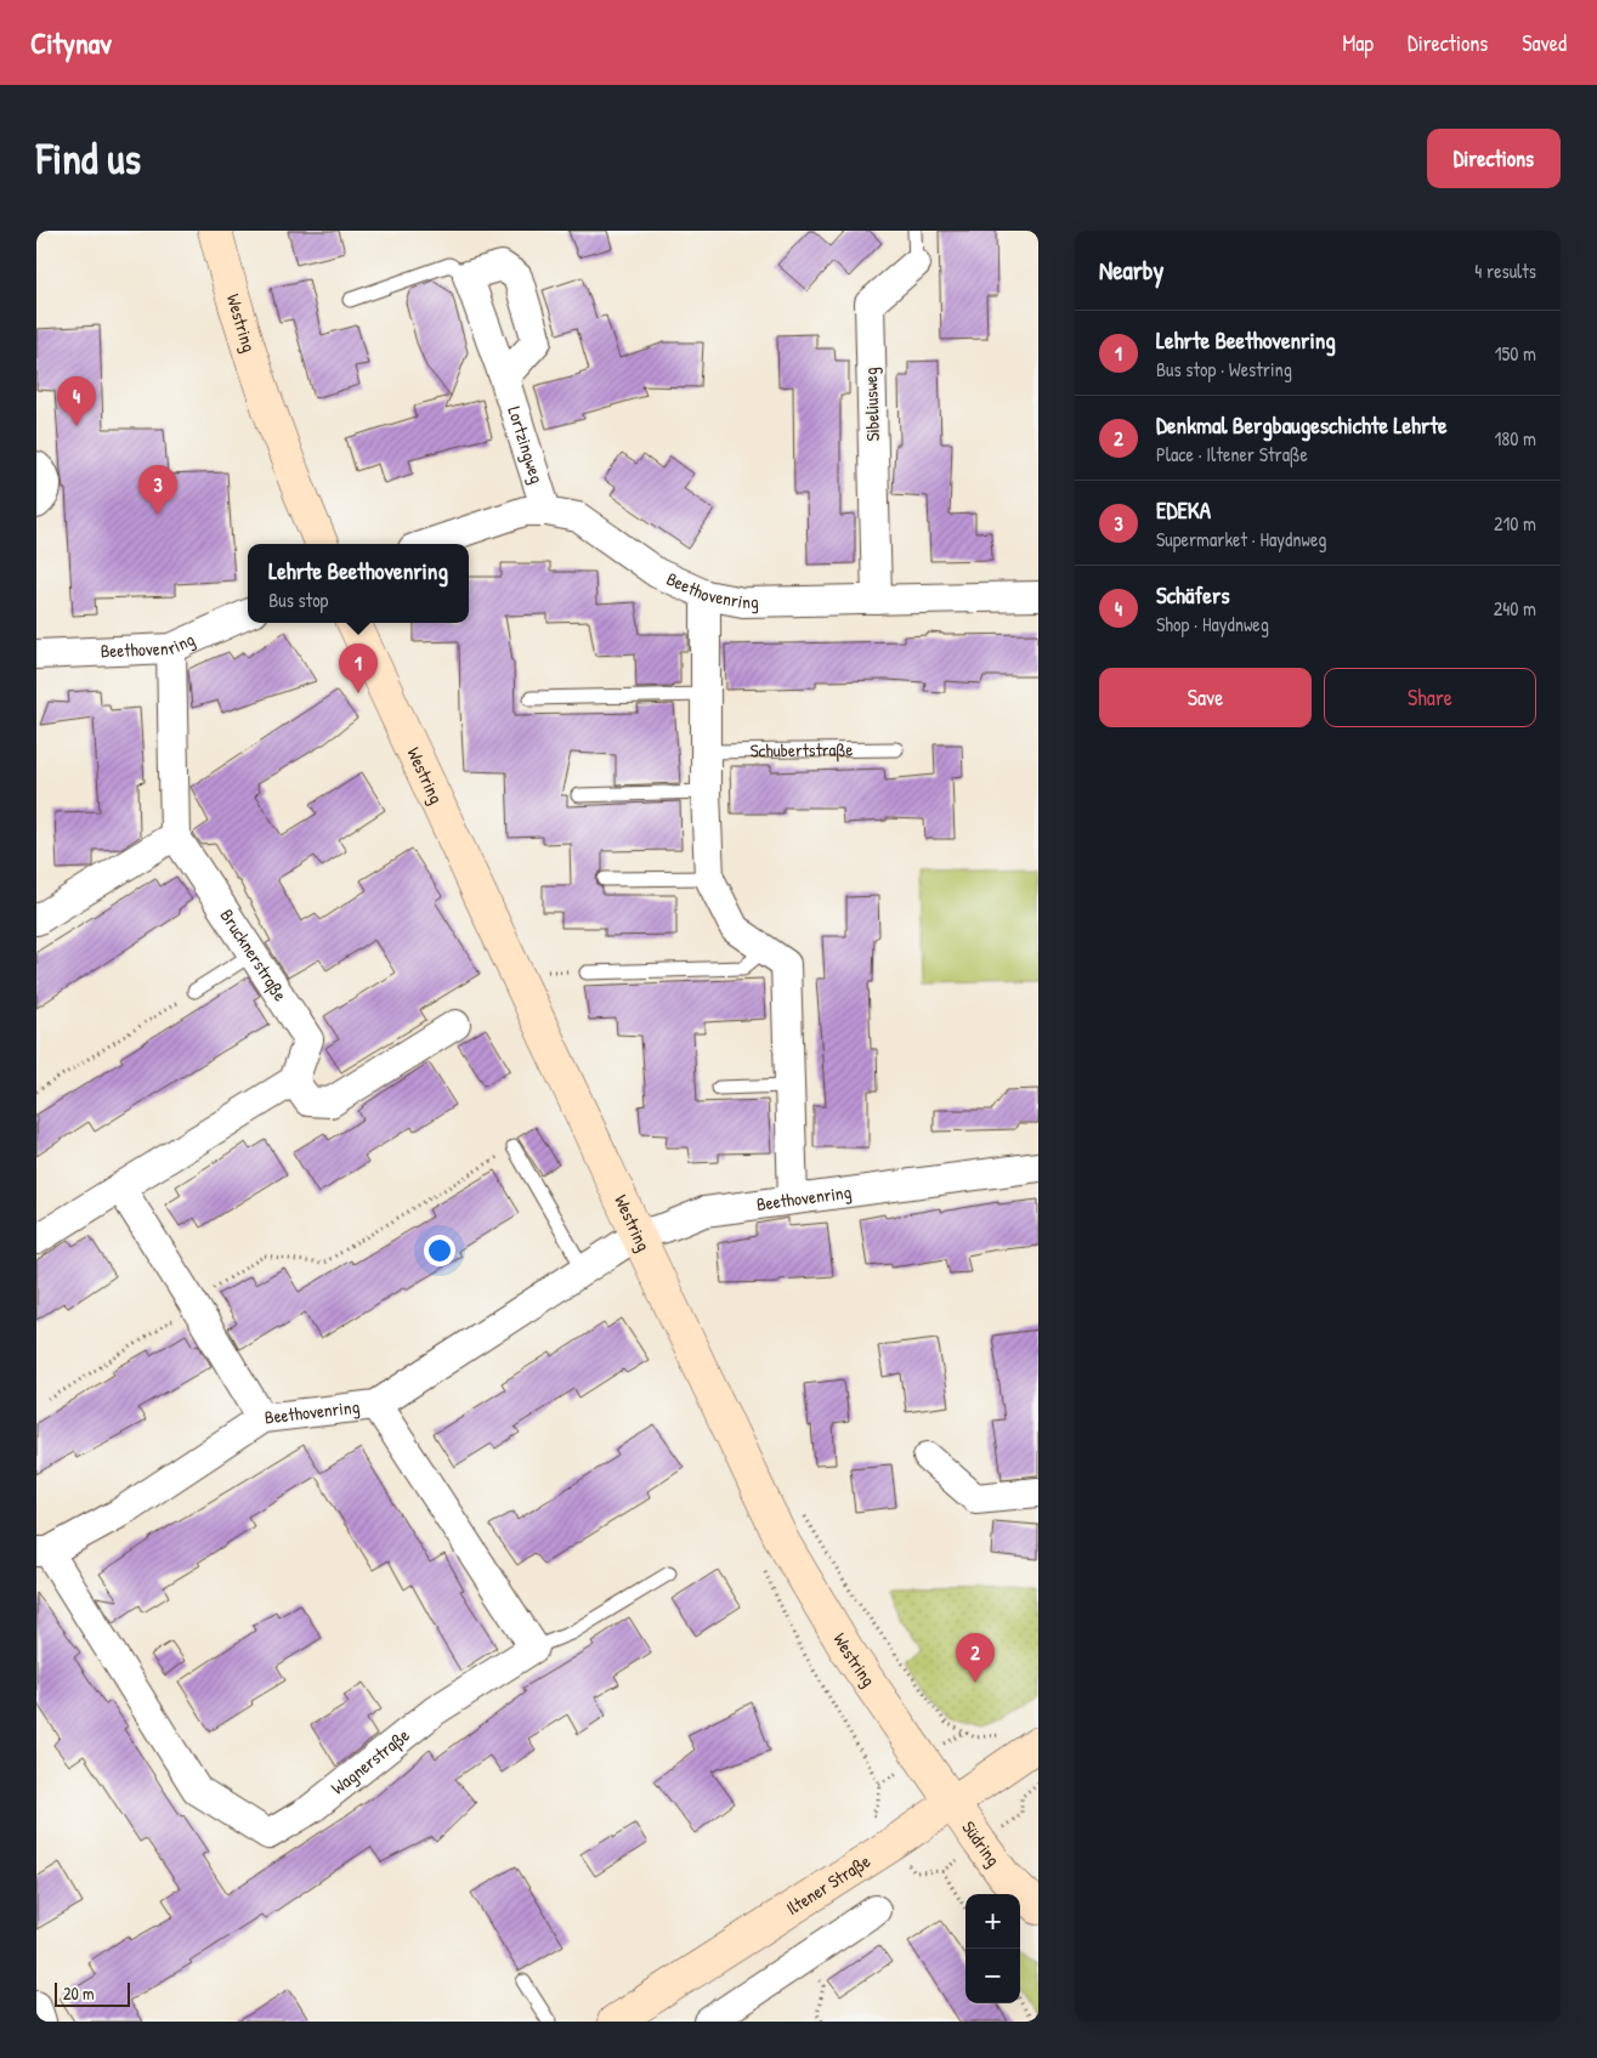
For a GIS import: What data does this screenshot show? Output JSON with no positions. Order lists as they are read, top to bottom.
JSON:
{
  "streets": {
    "street": [
      "Westring",
      "Sibeliusweg",
      "Lortzingweg",
      "Beethovenring",
      "Brucknerstraße",
      "Wagnerstraße",
      "Südring",
      "Iltener Straße"
    ],
    "lane": ["Schubertstraße"]
  },
  "crossings": [
    ["Westring", "Beethovenring"],
    ["Westring", "Südring"],
    ["Westring", "Iltener Straße"],
    ["Sibeliusweg", "Beethovenring"],
    ["Lortzingweg", "Beethovenring"],
    ["Beethovenring", "Wagnerstraße"],
    ["Südring", "Iltener Straße"]
  ],
  "scale_bar": "20 m",
  "page": {
    "header": "Citynav",
    "nav": ["Map", "Directions", "Saved"],
    "buttons": [
      "Directions",
      ["Save", "Share"]
    ],
    "title": "Find us",
    "heading": ["Nearby", "4 results"],
    "list": [
      {
        "mark": "1",
        "name": "Lehrte Beethovenring",
        "note": "Bus stop · Westring",
        "value": "150 m"
      },
      {
        "mark": "2",
        "name": "Denkmal Bergbaugeschichte Lehrte",
        "note": "Place · Iltener Straße",
        "value": "180 m"
      },
      {
        "mark": "3",
        "name": "EDEKA",
        "note": "Supermarket · Haydnweg",
        "value": "210 m"
      },
      {
        "mark": "4",
        "name": "Schäfers",
        "note": "Shop · Haydnweg",
        "value": "240 m"
      }
    ],
    "pins": [
      "4",
      "3",
      "1",
      "2"
    ],
    "popup": ["Lehrte Beethovenring", "Bus stop"],
    "map_buttons": ["+", "−"],
    "scale": "20 m"
  }
}
